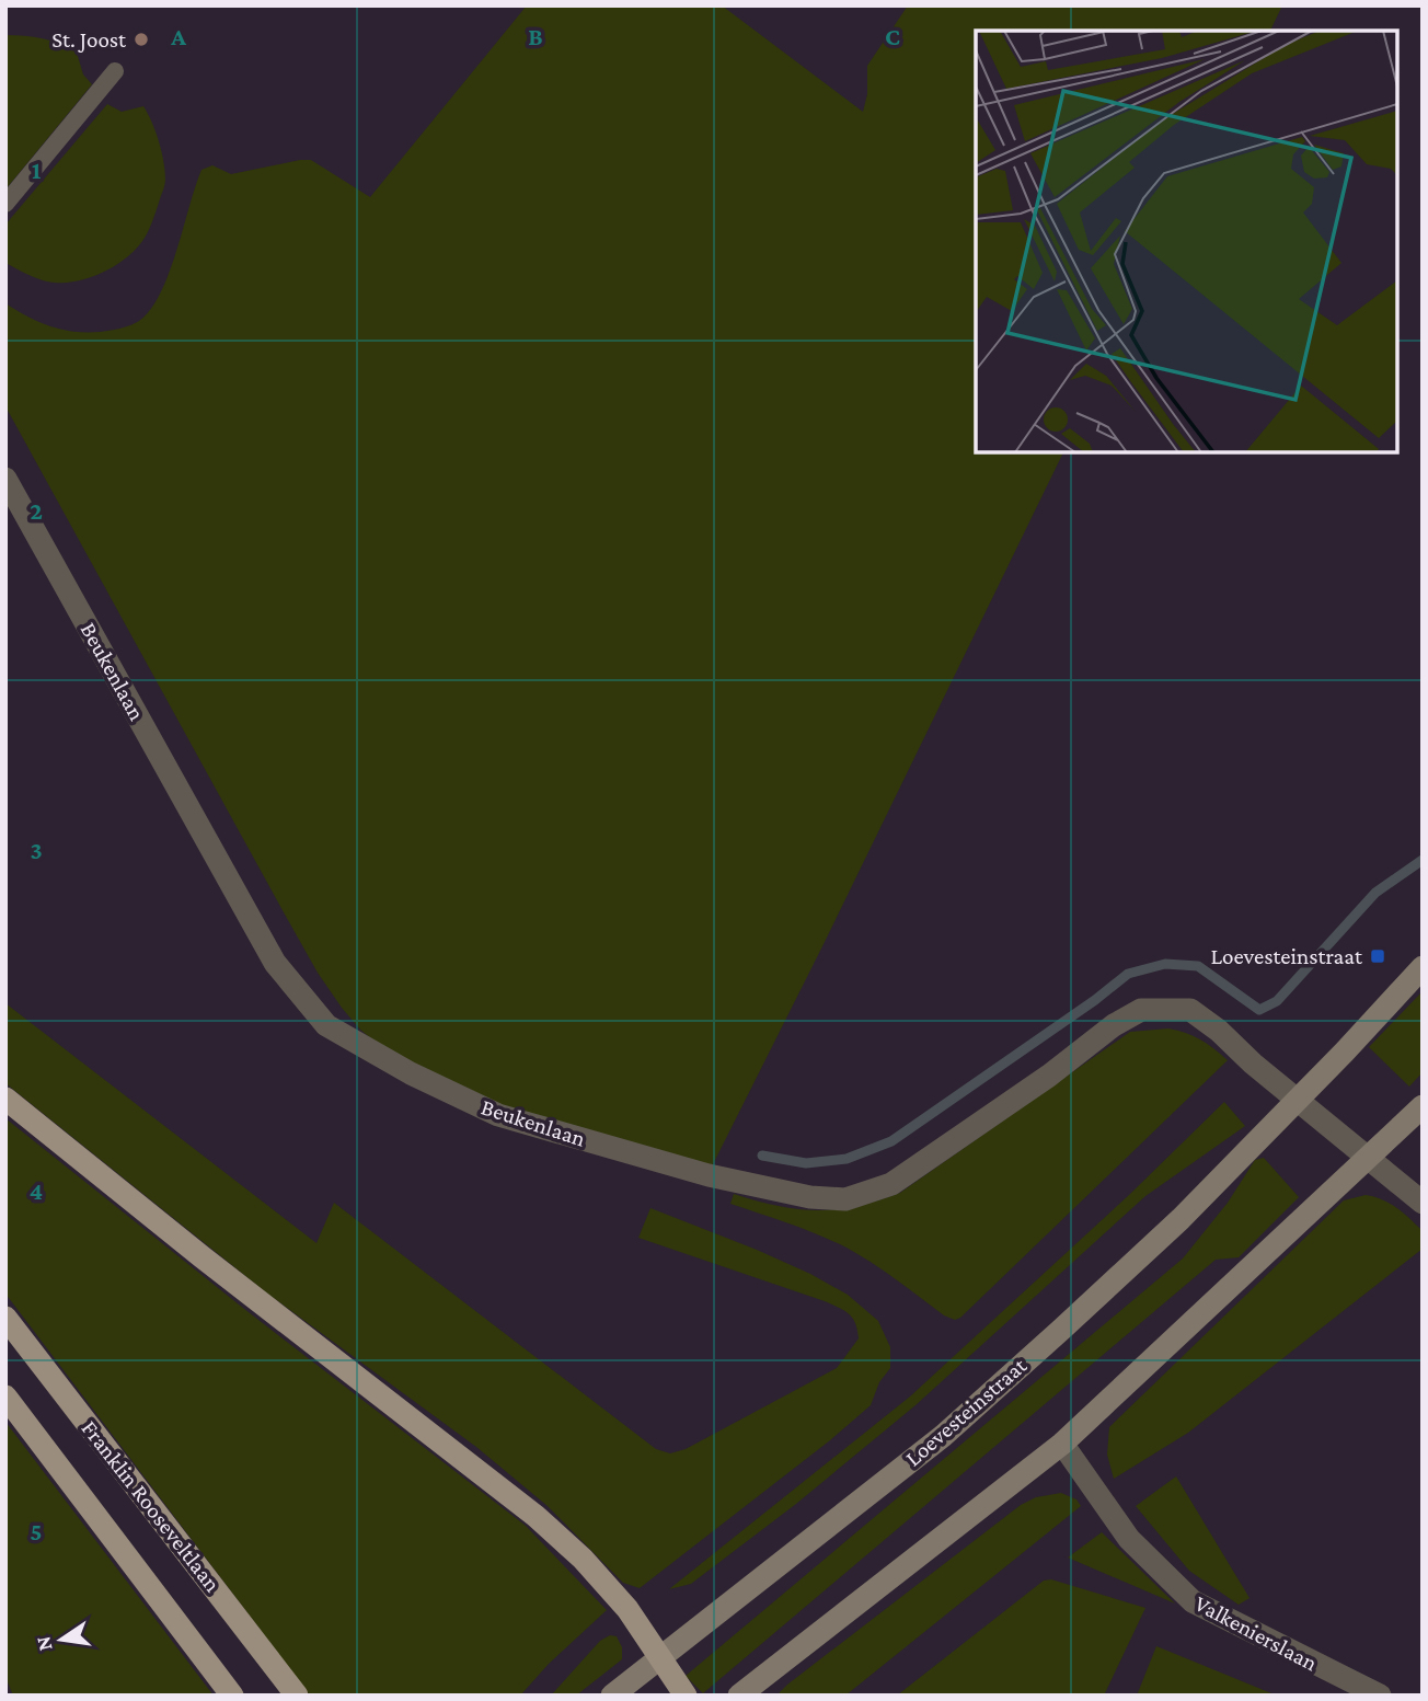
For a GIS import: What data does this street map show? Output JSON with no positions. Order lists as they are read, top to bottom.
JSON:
{
  "streets": {
    "main road": ["Franklin Rooseveltlaan"],
    "street": ["Beukenlaan", "Loevesteinstraat", "Valkenierslaan"]
  },
  "crossings": [
    ["Beukenlaan", "Loevesteinstraat"]
  ],
  "places": {
    "other": ["St. Joost"],
    "transit": ["Loevesteinstraat"]
  },
  "north": "left",
  "grid": {
    "columns": ["A", "B", "C"],
    "rows": [
      "1",
      "2",
      "3",
      "4",
      "5"
    ]
  }
}
